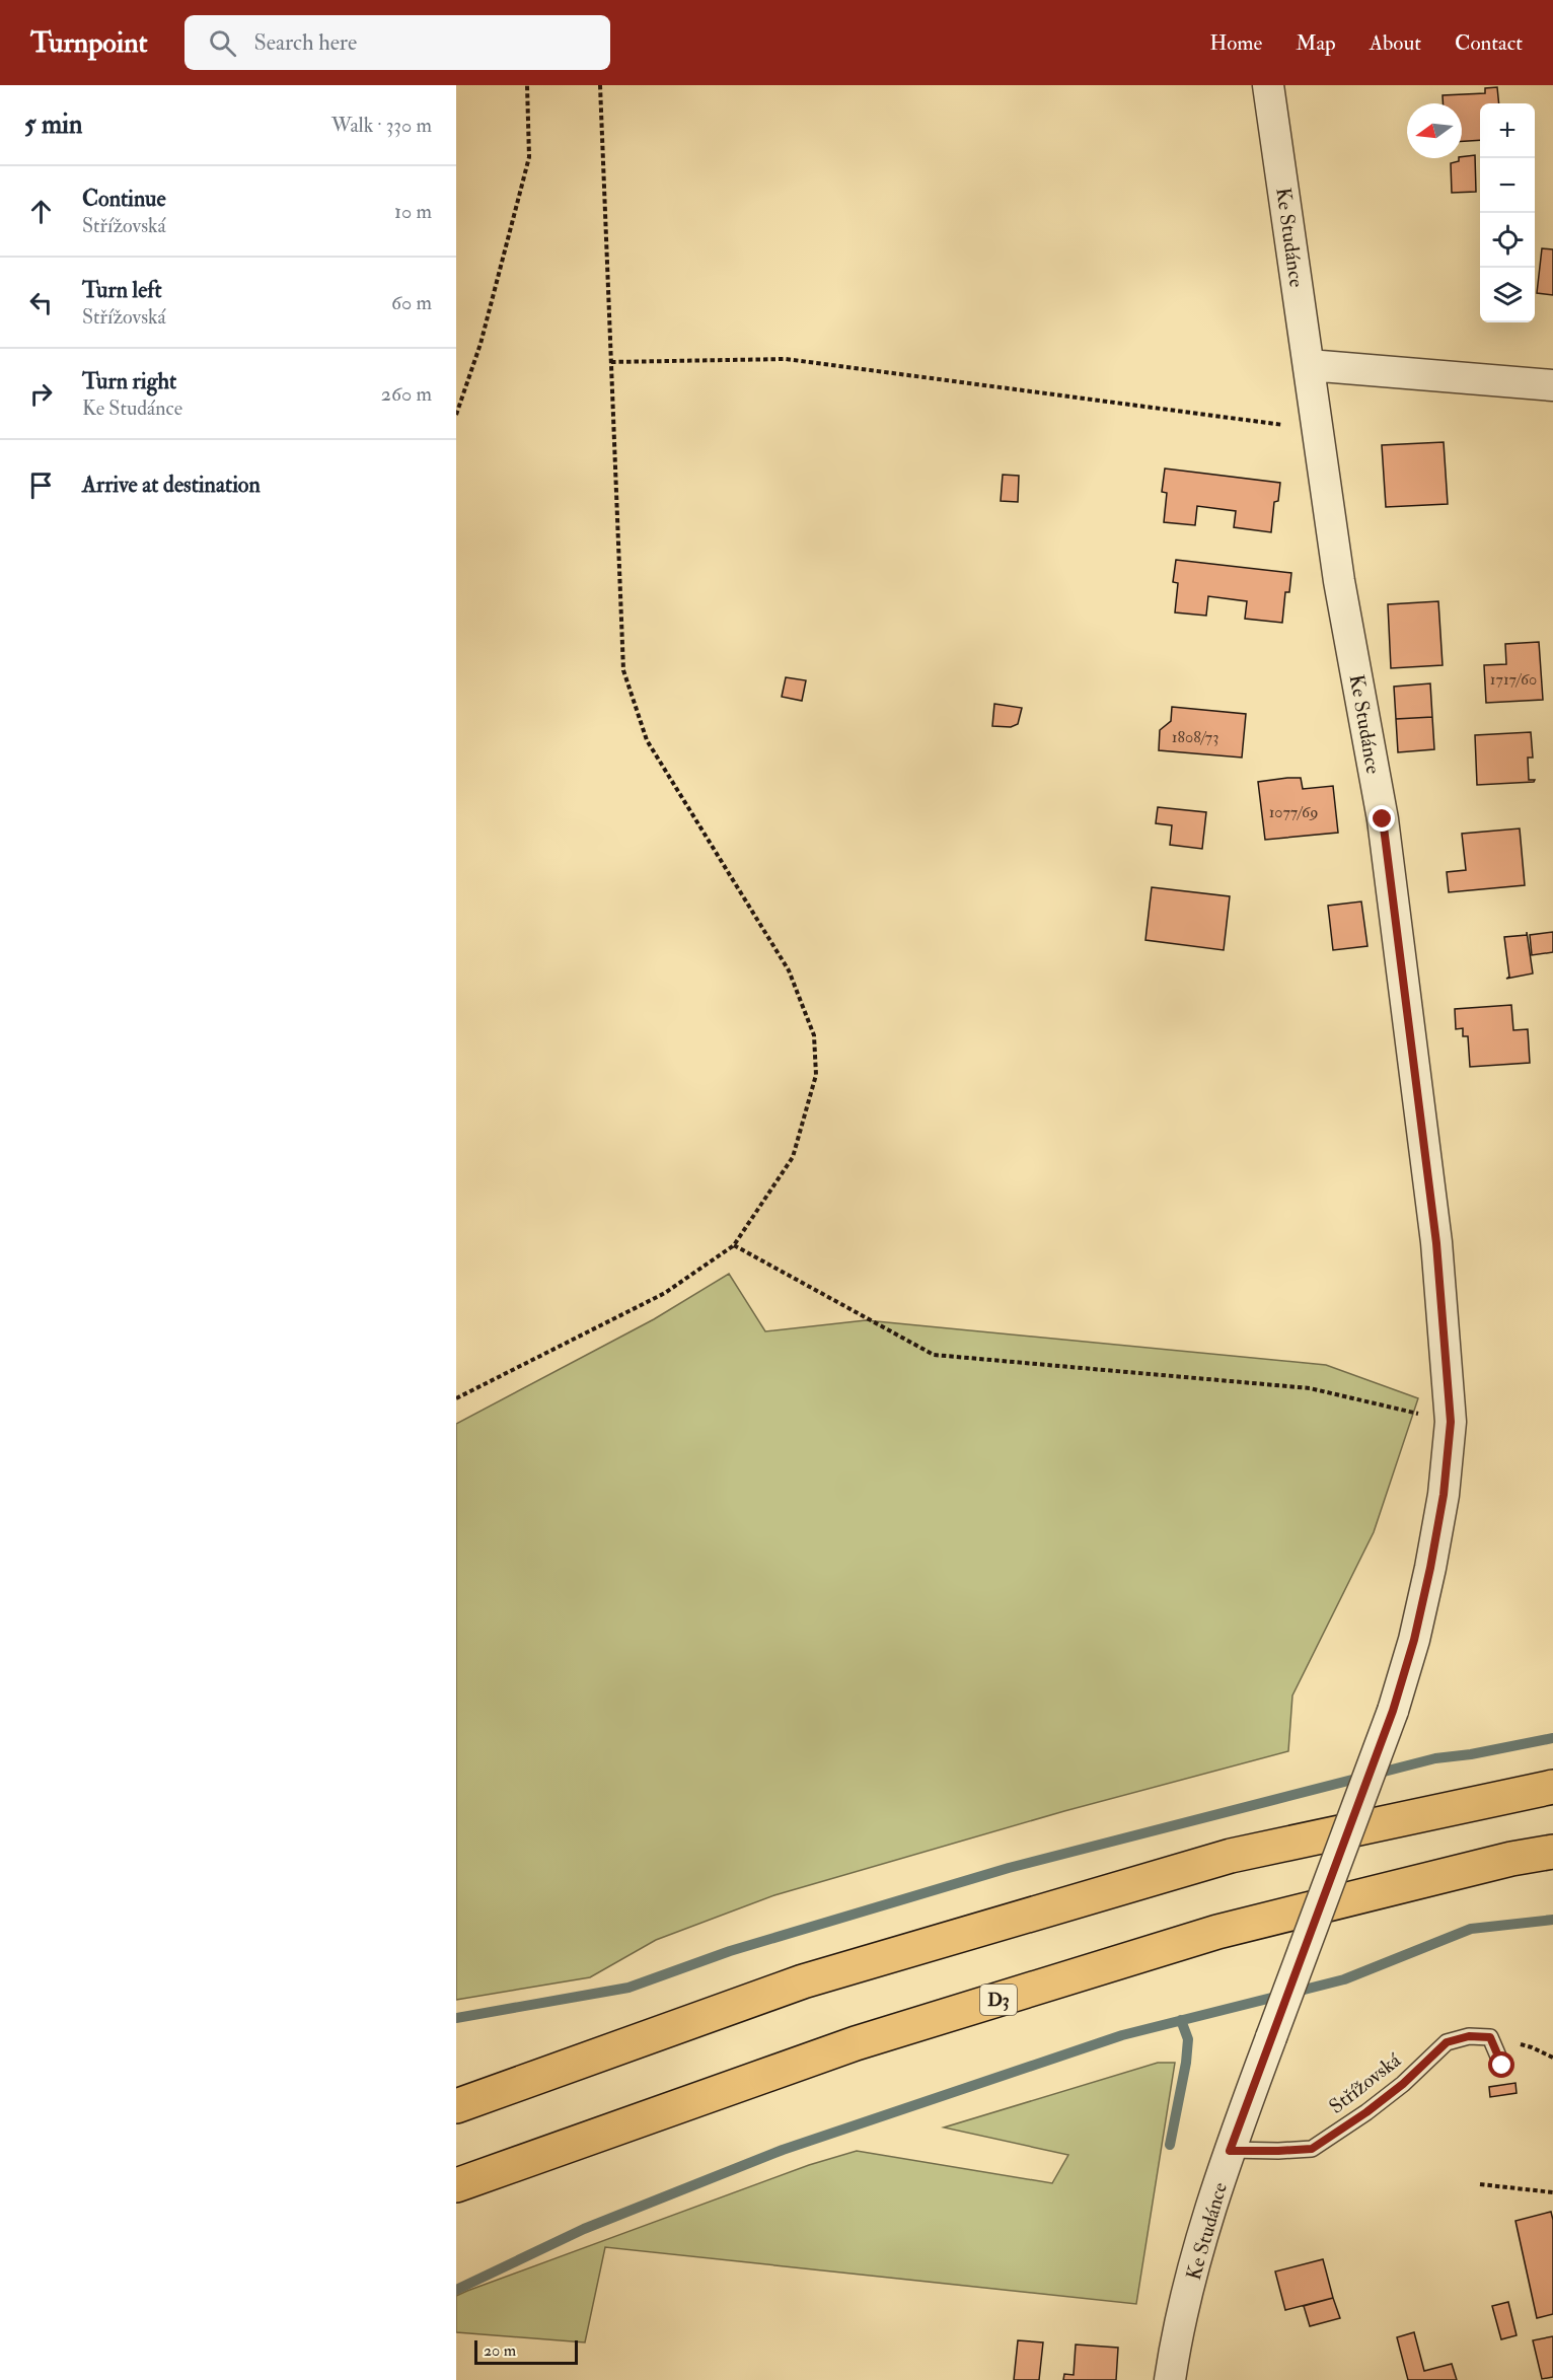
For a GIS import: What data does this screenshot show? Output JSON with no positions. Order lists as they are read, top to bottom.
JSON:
{
  "streets": {
    "highway": ["D3"],
    "street": ["Ke Studánce"],
    "lane": ["Střížovská"]
  },
  "crossings": [
    ["Ke Studánce", "Střížovská"]
  ],
  "house_numbers": ["1717/60", "1808/73", "1077/69"],
  "scale_bar": "20 m",
  "north": "left",
  "page": {
    "header": "Turnpoint",
    "search": "Search here",
    "nav": [
      "Home",
      "Map",
      "About",
      "Contact"
    ],
    "heading": ["5 min", "Walk · 330 m"],
    "map_buttons": ["+", "−"],
    "list": [
      ["Continue", "Střížovská", "10 m"],
      ["Turn left", "Střížovská", "60 m"],
      ["Turn right", "Ke Studánce", "260 m"],
      "Arrive at destination"
    ],
    "scale": "20 m"
  }
}
